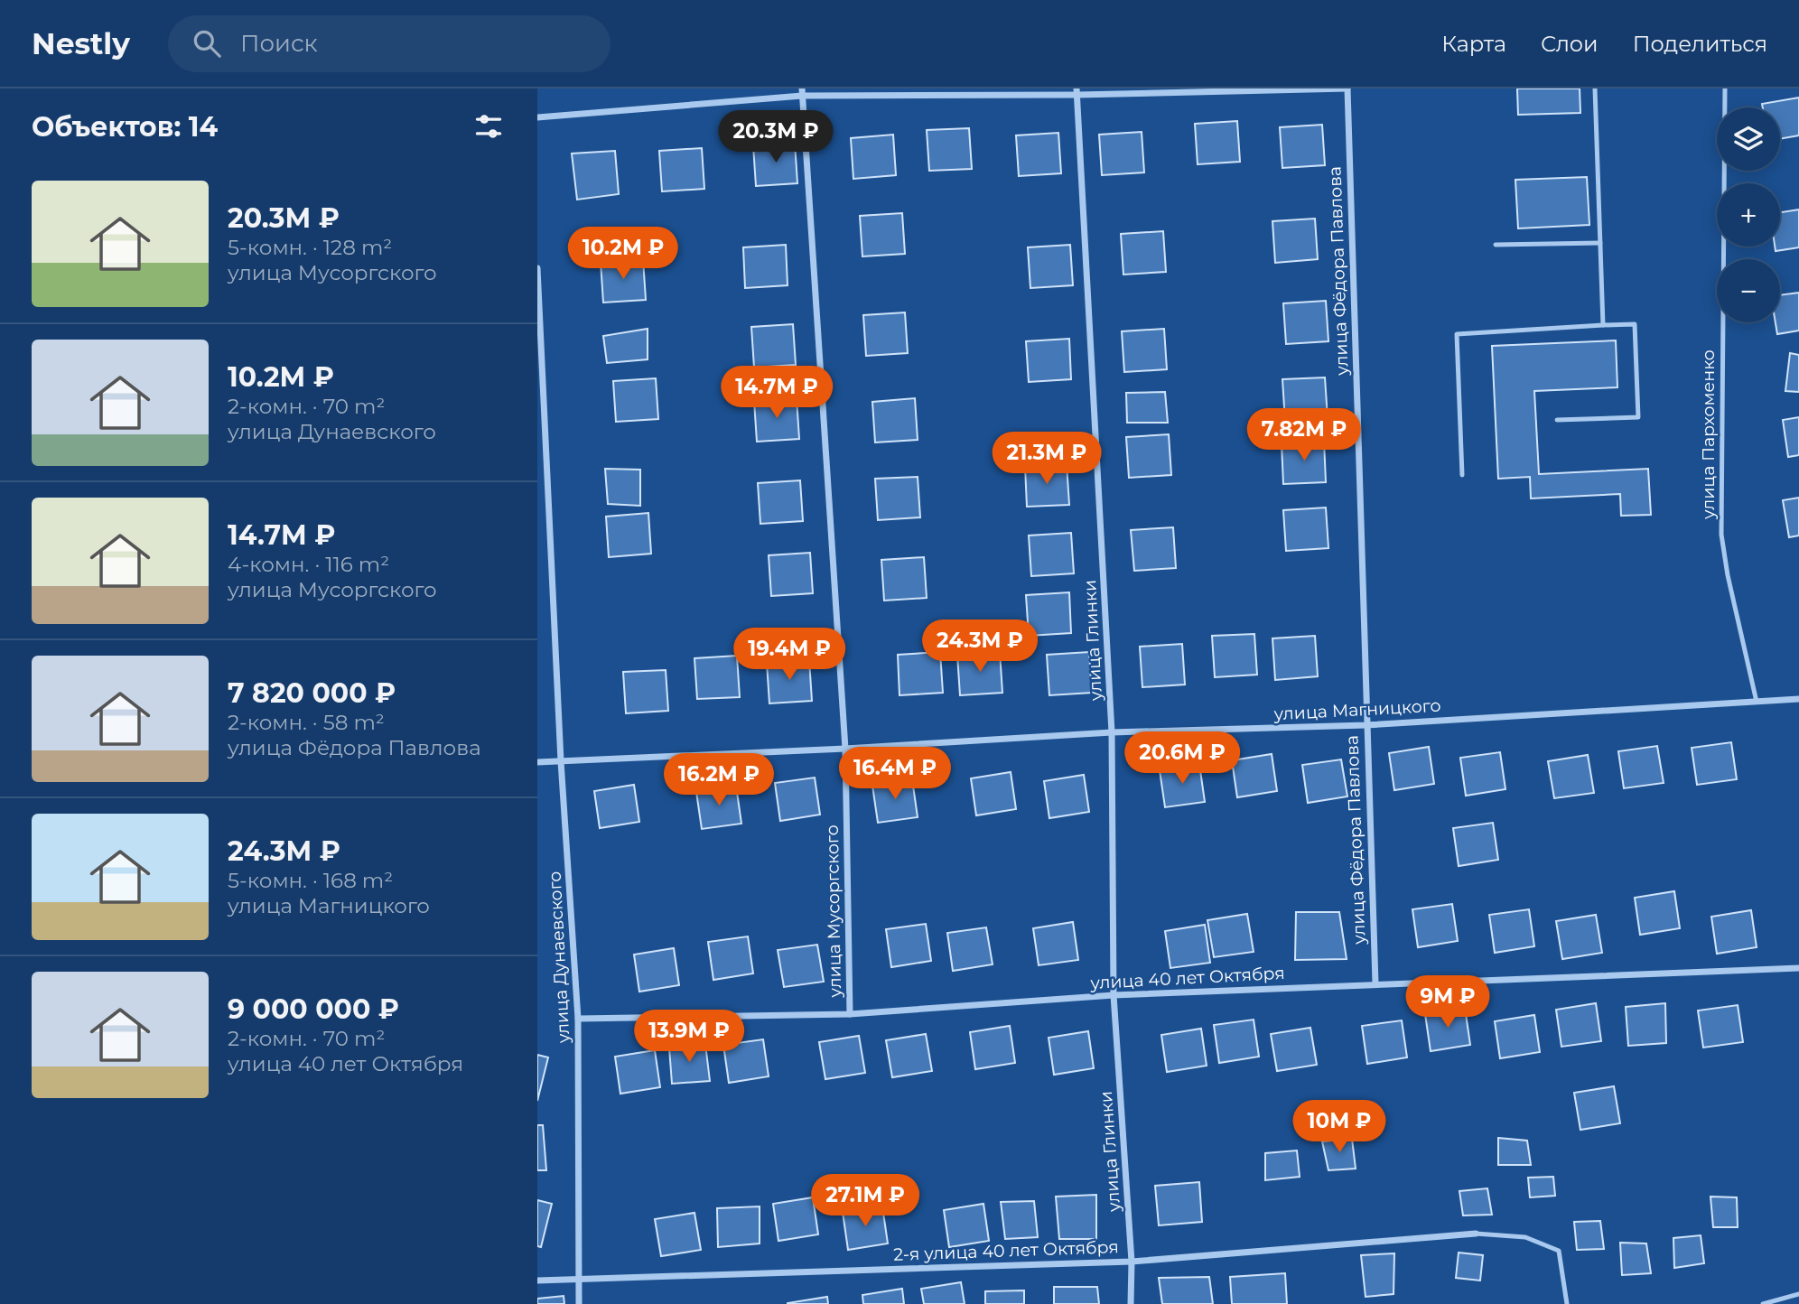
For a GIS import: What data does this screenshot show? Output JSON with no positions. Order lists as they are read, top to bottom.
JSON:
{
  "streets": {
    "street": [
      "улица Фёдора Павлова",
      "улица Глинки",
      "улица Магницкого",
      "улица Мусоргского",
      "улица Дунаевского",
      "улица 40 лет Октября",
      "2-я улица 40 лет Октября"
    ],
    "lane": ["улица Пархоменко"]
  },
  "crossings": [
    ["улица Фёдора Павлова", "улица Магницкого"],
    ["улица Фёдора Павлова", "улица 40 лет Октября"],
    ["улица Пархоменко", "улица Магницкого"],
    ["улица Глинки", "улица Магницкого"],
    ["улица Глинки", "улица 40 лет Октября"],
    ["улица Глинки", "2-я улица 40 лет Октября"],
    ["улица Магницкого", "улица Мусоргского"],
    ["улица Магницкого", "улица Дунаевского"],
    ["улица Мусоргского", "улица 40 лет Октября"],
    ["улица Дунаевского", "улица 40 лет Октября"],
    ["улица Дунаевского", "2-я улица 40 лет Октября"]
  ],
  "page": {
    "header": "Nestly",
    "search": "Поиск",
    "nav": ["Карта", "Слои", "Поделиться"],
    "heading": "Объектов: 14",
    "map_buttons": ["+", "−"],
    "price": [
      "20.3M ₽",
      "10.2M ₽",
      "14.7M ₽",
      "7.82M ₽",
      "21.3M ₽",
      "24.3M ₽",
      "19.4M ₽",
      "20.6M ₽",
      "16.4M ₽",
      "16.2M ₽",
      "9M ₽",
      "13.9M ₽",
      "10M ₽",
      "27.1M ₽"
    ],
    "list": [
      {
        "name": "20.3M ₽",
        "note": "5-комн. · 128 m² · улица Мусоргского"
      },
      {
        "name": "10.2M ₽",
        "note": "2-комн. · 70 m² · улица Дунаевского"
      },
      {
        "name": "14.7M ₽",
        "note": "4-комн. · 116 m² · улица Мусоргского"
      },
      {
        "name": "7 820 000 ₽",
        "note": "2-комн. · 58 m² · улица Фёдора Павлова"
      },
      {
        "name": "24.3M ₽",
        "note": "5-комн. · 168 m² · улица Магницкого"
      },
      {
        "name": "9 000 000 ₽",
        "note": "2-комн. · 70 m² · улица 40 лет Октября"
      }
    ]
  }
}
